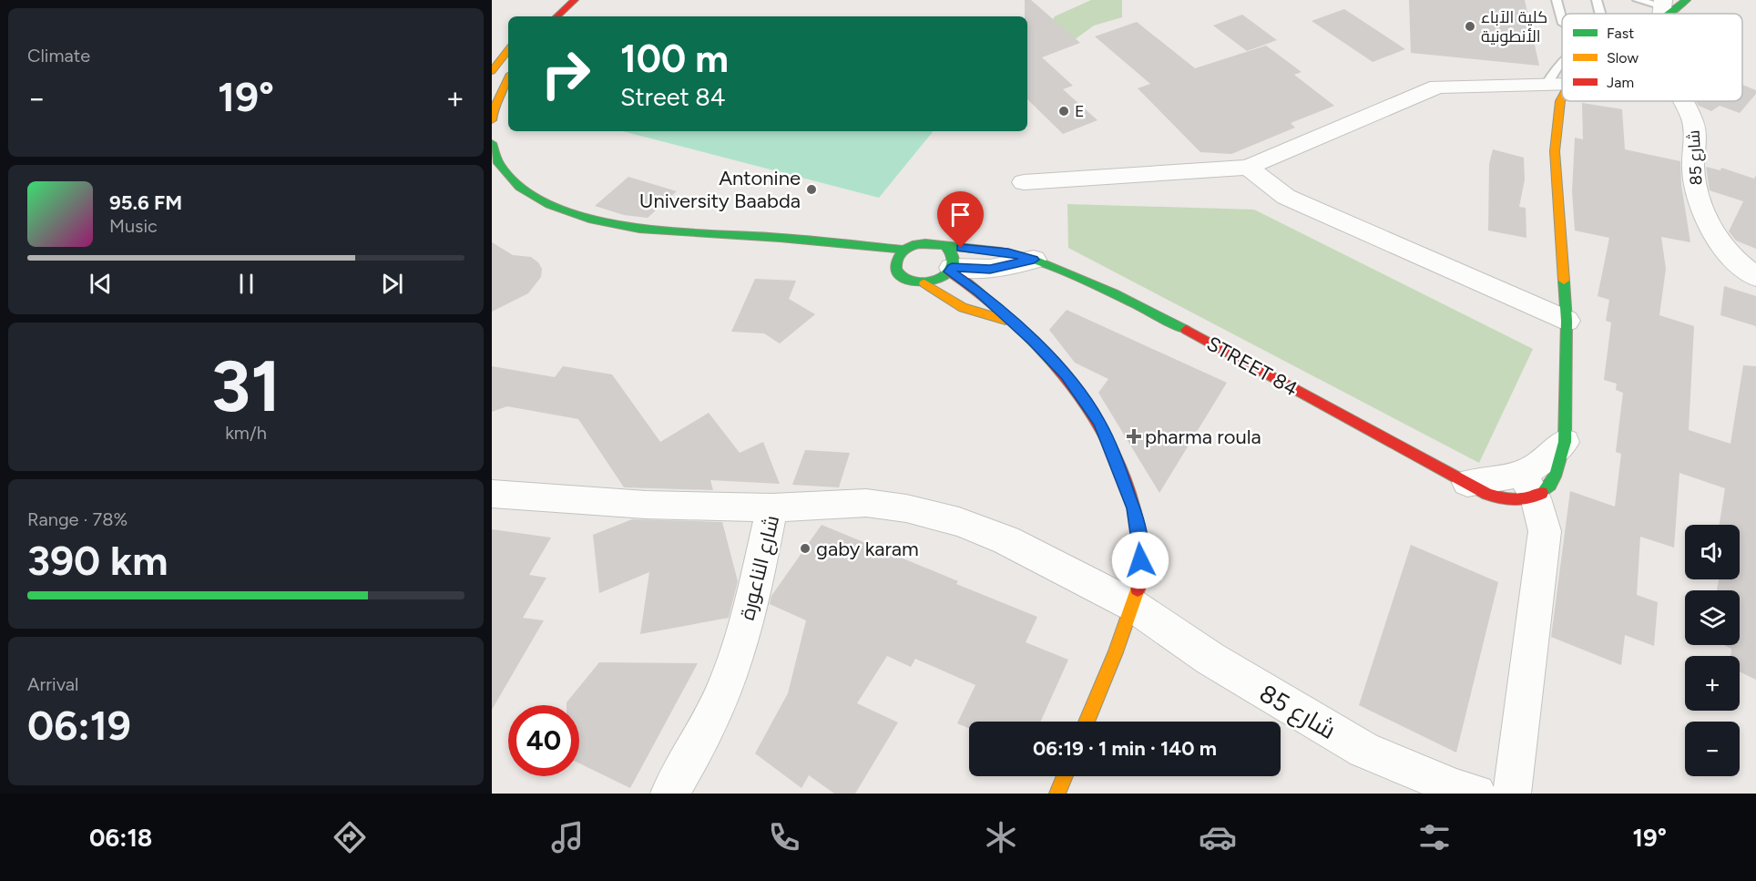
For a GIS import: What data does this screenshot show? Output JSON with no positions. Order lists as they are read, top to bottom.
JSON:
{
  "streets": {
    "street": ["شارع 85", "STREET 84", "شارع الناعورة"]
  },
  "crossings": [
    ["شارع 85", "شارع الناعورة"]
  ],
  "places": {
    "other": [
      "كلية الآباء الأنطونية",
      "E",
      "Antonine University Baabda",
      "gaby karam"
    ],
    "health": ["pharma roula"]
  },
  "legend": ["Fast", "Slow", "Jam"],
  "page": {
    "tile": [
      "Climate",
      ["31", "km/h"],
      ["Range · 78%", "390 km"],
      ["Arrival", "06:19"]
    ],
    "turn": ["100 m", "Street 84"],
    "heat": ["−", "19°", "+"],
    "song": ["95.6 FM", "Music"],
    "map_buttons": ["+", "−"],
    "limit": "40",
    "trip": "06:19 · 1 min · 140 m",
    "tabs": ["06:18", "19°"]
  }
}
